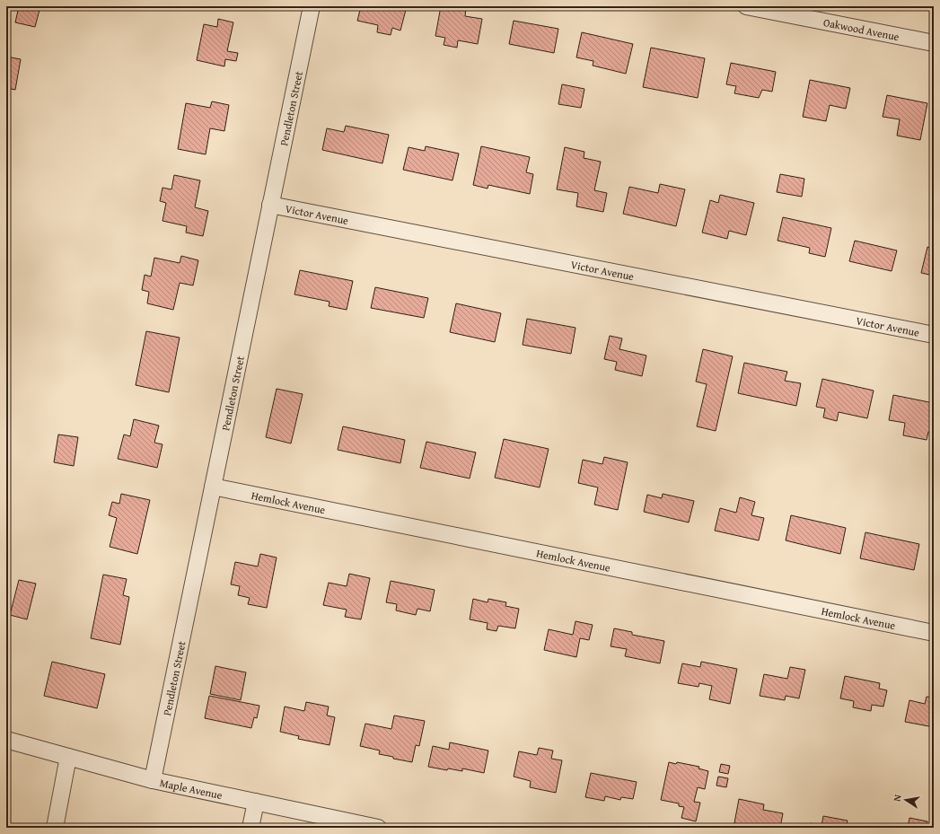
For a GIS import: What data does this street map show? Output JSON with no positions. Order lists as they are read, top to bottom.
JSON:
{
  "streets": {
    "street": [
      "Oakwood Avenue",
      "Pendleton Street",
      "Victor Avenue",
      "Hemlock Avenue",
      "Maple Avenue"
    ]
  },
  "crossings": [
    ["Pendleton Street", "Victor Avenue"],
    ["Pendleton Street", "Hemlock Avenue"],
    ["Pendleton Street", "Maple Avenue"]
  ],
  "north": "left"
}
